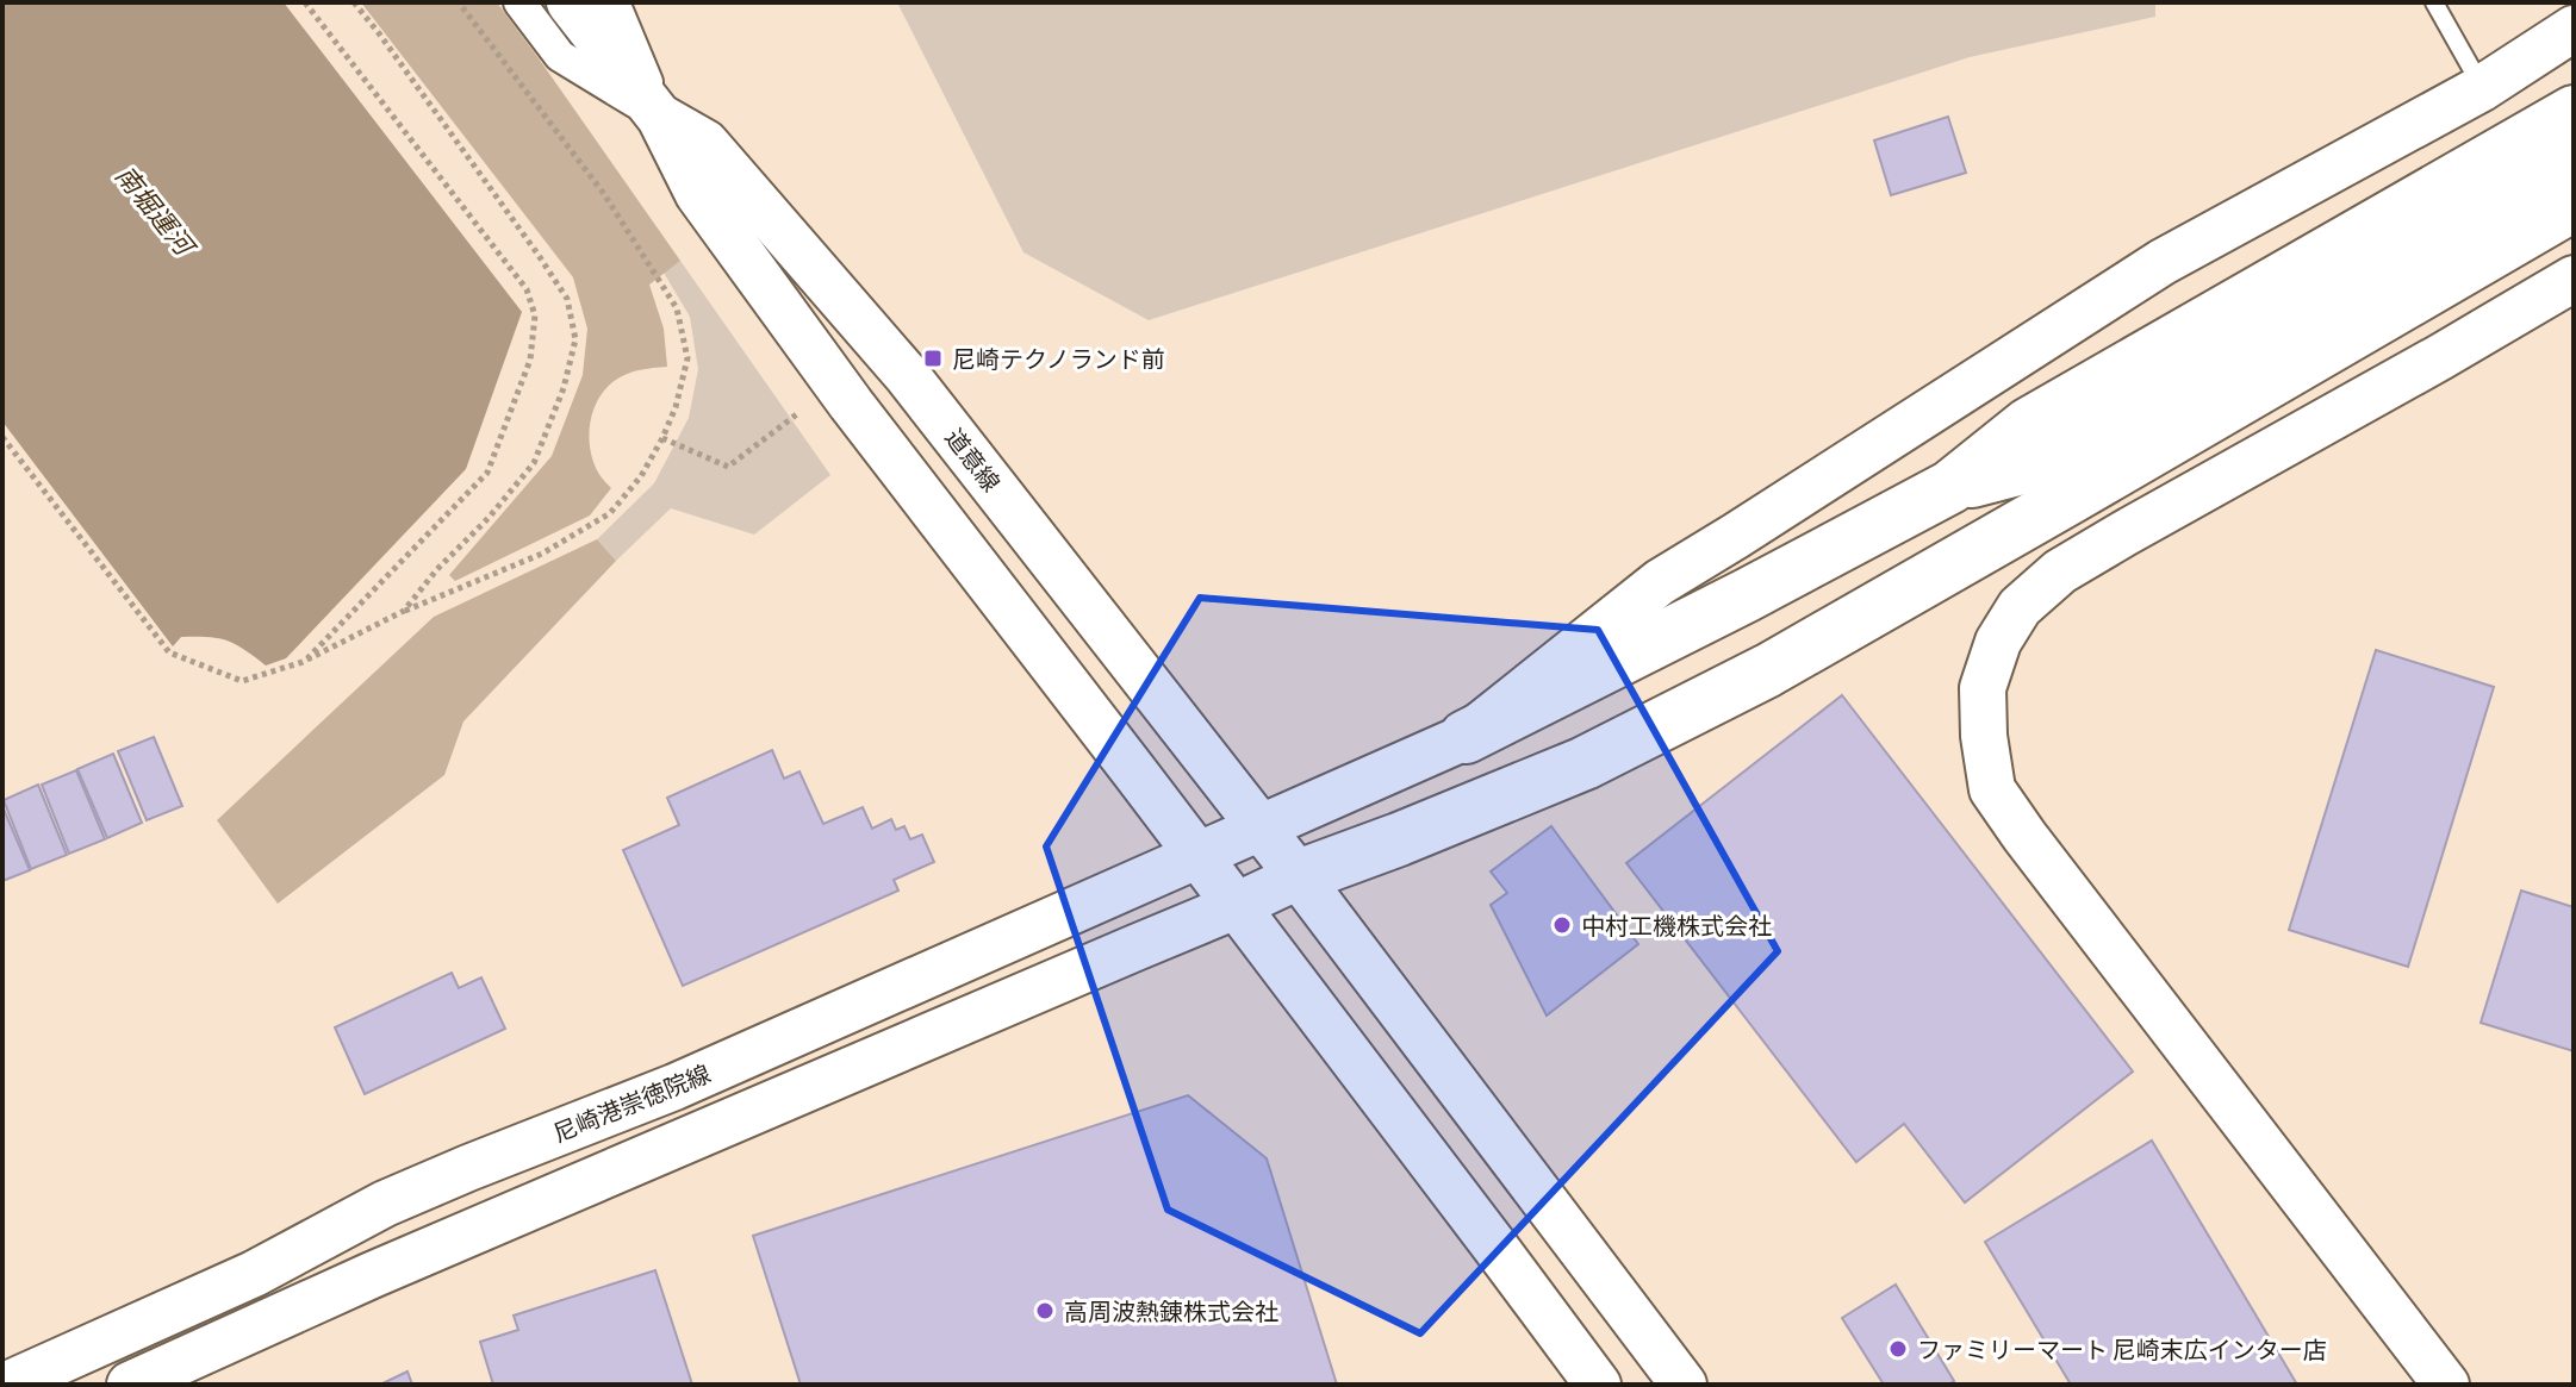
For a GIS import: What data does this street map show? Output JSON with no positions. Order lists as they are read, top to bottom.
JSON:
{
  "streets": {
    "street": ["道意線", "尼崎港崇徳院線"]
  },
  "crossings": [
    ["道意線", "尼崎港崇徳院線"]
  ],
  "water": ["南堀運河"],
  "places": {
    "transit": ["尼崎テクノランド前"],
    "other": ["中村工機株式会社", "高周波熱錬株式会社", "ファミリーマート 尼崎末広インター店"]
  }
}
